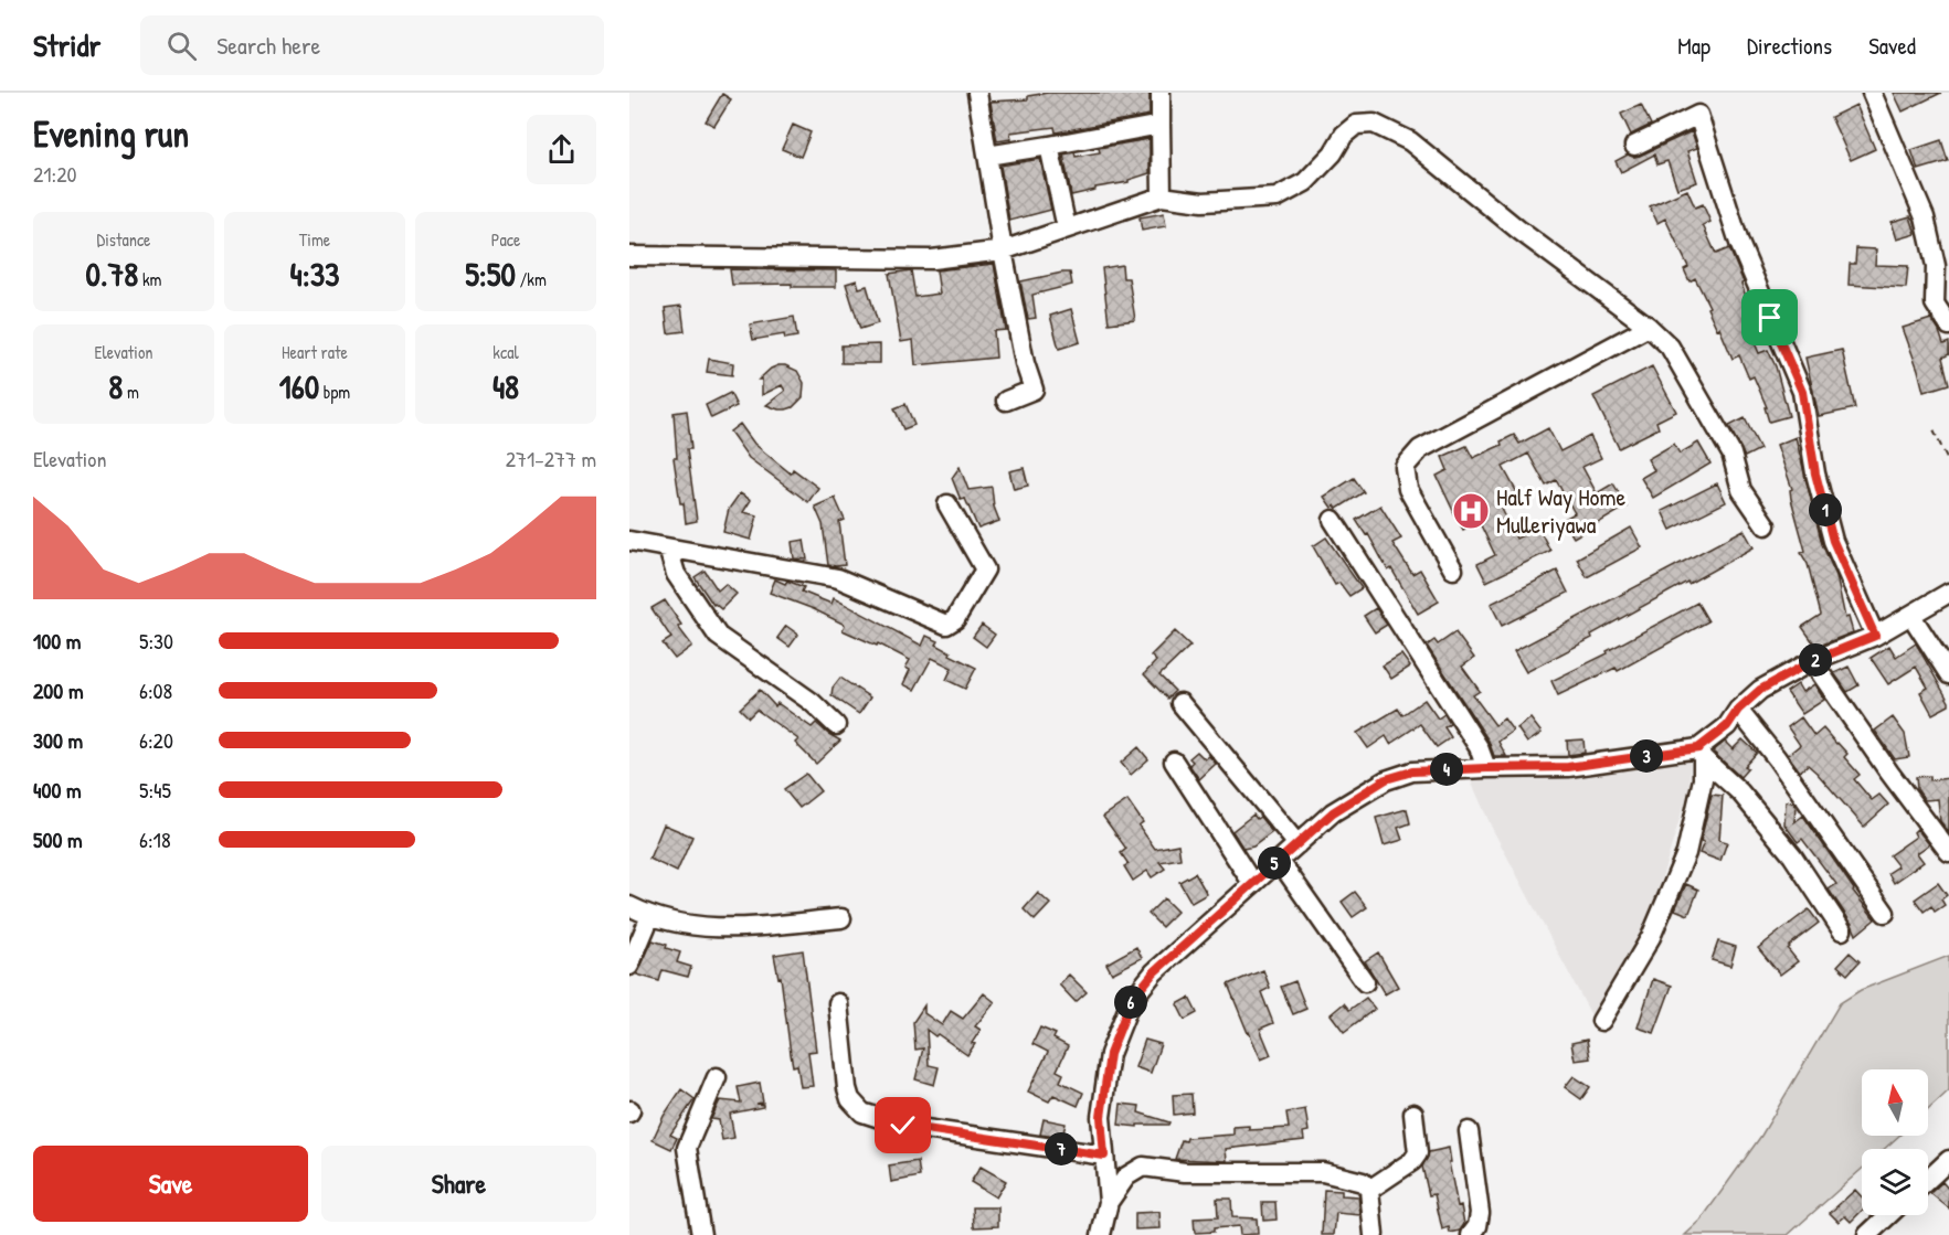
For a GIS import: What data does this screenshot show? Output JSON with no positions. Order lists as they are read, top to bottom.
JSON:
{
  "places": {
    "hospital": ["Half Way Home Mulleriyawa"]
  },
  "north": "top",
  "page": {
    "header": "Stridr",
    "search": "Search here",
    "nav": ["Map", "Directions", "Saved"],
    "heading": ["Evening run", "21:20"],
    "stats": [
      ["Distance", "0.78 km"],
      ["Time", "4:33"],
      ["Pace", "5:50 /km"],
      ["Elevation", "8 m"],
      ["Heart rate", "160 bpm"],
      ["kcal", "48"]
    ],
    "chart": ["Elevation", "271–277 m"],
    "pins": [
      "1",
      "2",
      "3",
      "4",
      "5",
      "6",
      "7"
    ],
    "list": [
      {
        "name": "100 m",
        "note": "5:30"
      },
      {
        "name": "200 m",
        "note": "6:08"
      },
      {
        "name": "300 m",
        "note": "6:20"
      },
      {
        "name": "400 m",
        "note": "5:45"
      },
      {
        "name": "500 m",
        "note": "6:18"
      }
    ],
    "buttons": ["Save", "Share"]
  }
}
